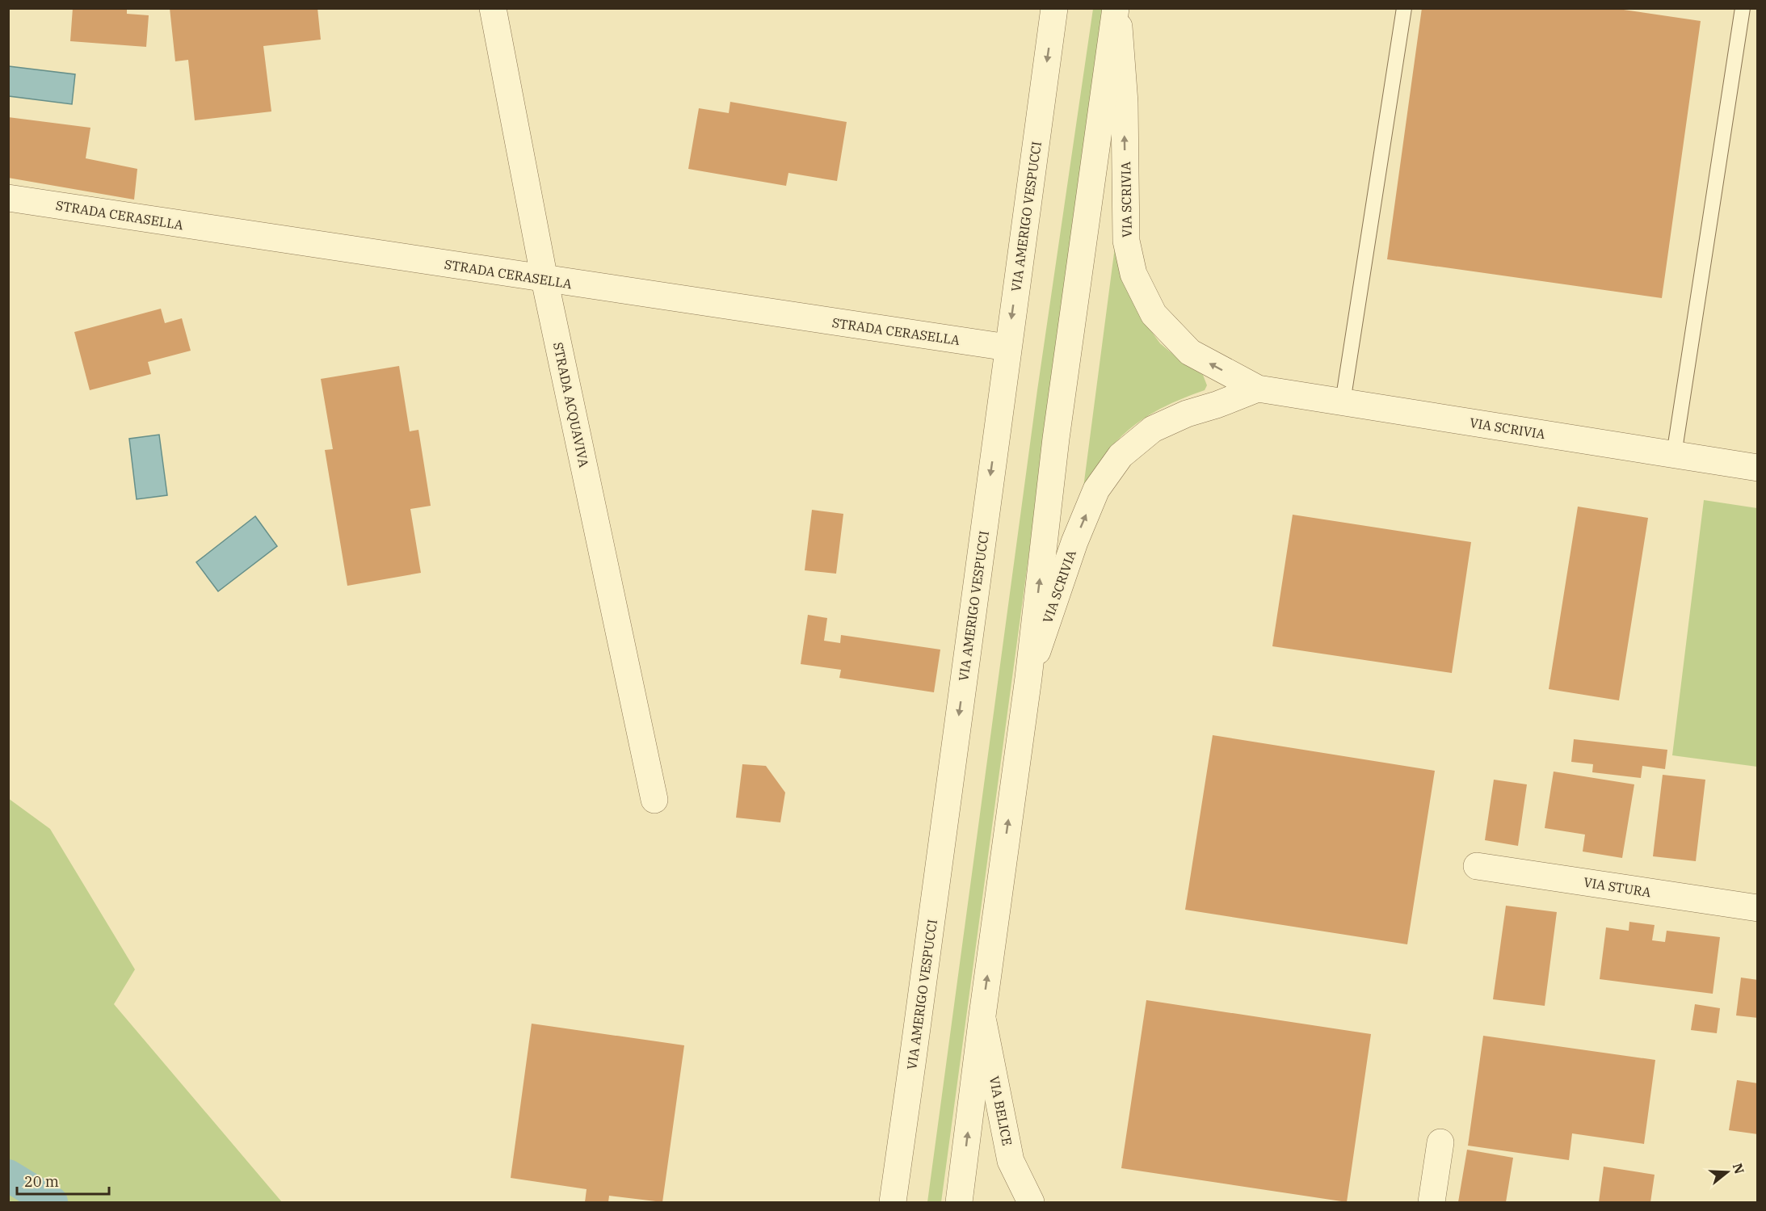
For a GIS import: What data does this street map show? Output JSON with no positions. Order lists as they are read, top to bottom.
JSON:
{
  "streets": {
    "street": [
      "VIA SCRIVIA",
      "STRADA CERASELLA",
      "VIA AMERIGO VESPUCCI",
      "STRADA ACQUAVIVA",
      "VIA STURA",
      "VIA BELICE"
    ]
  },
  "crossings": [
    ["STRADA CERASELLA", "VIA AMERIGO VESPUCCI"],
    ["STRADA CERASELLA", "STRADA ACQUAVIVA"]
  ],
  "scale_bar": "20 m",
  "north": "right"
}
